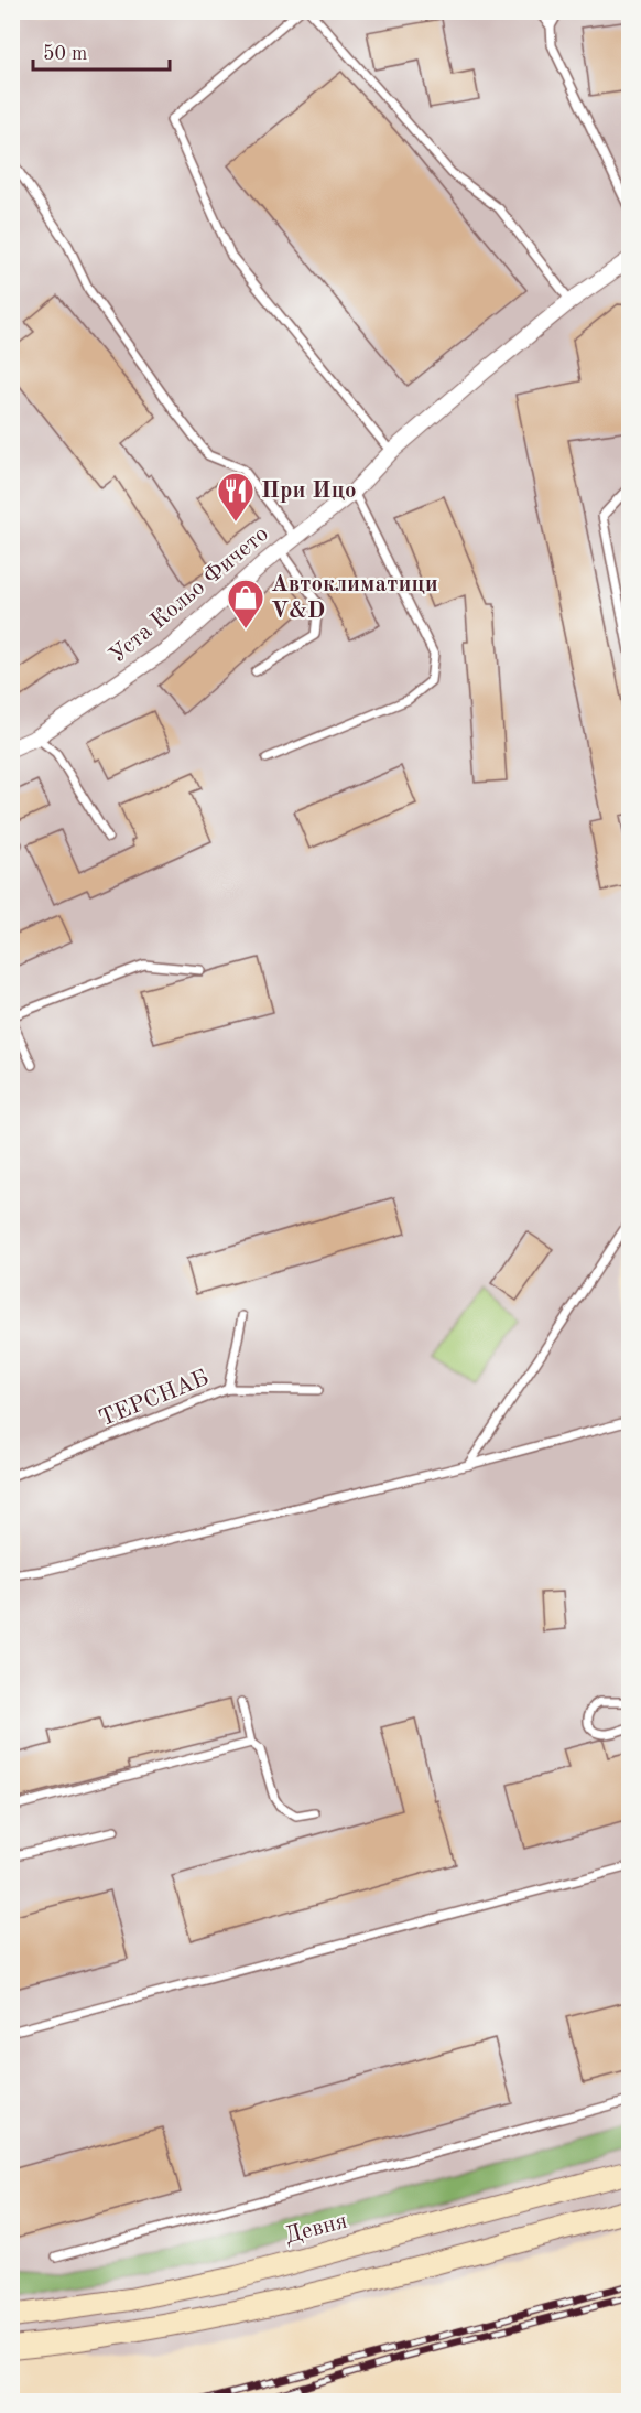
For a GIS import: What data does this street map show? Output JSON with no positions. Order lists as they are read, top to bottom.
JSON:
{
  "streets": {
    "main road": ["Девня"],
    "street": ["Уста Кольо Фичето"],
    "lane": ["ТЕРСНАБ"]
  },
  "places": {
    "restaurant": ["При Ицо"],
    "shop": ["Автоклиматици V&D"]
  },
  "scale_bar": "50 m"
}
